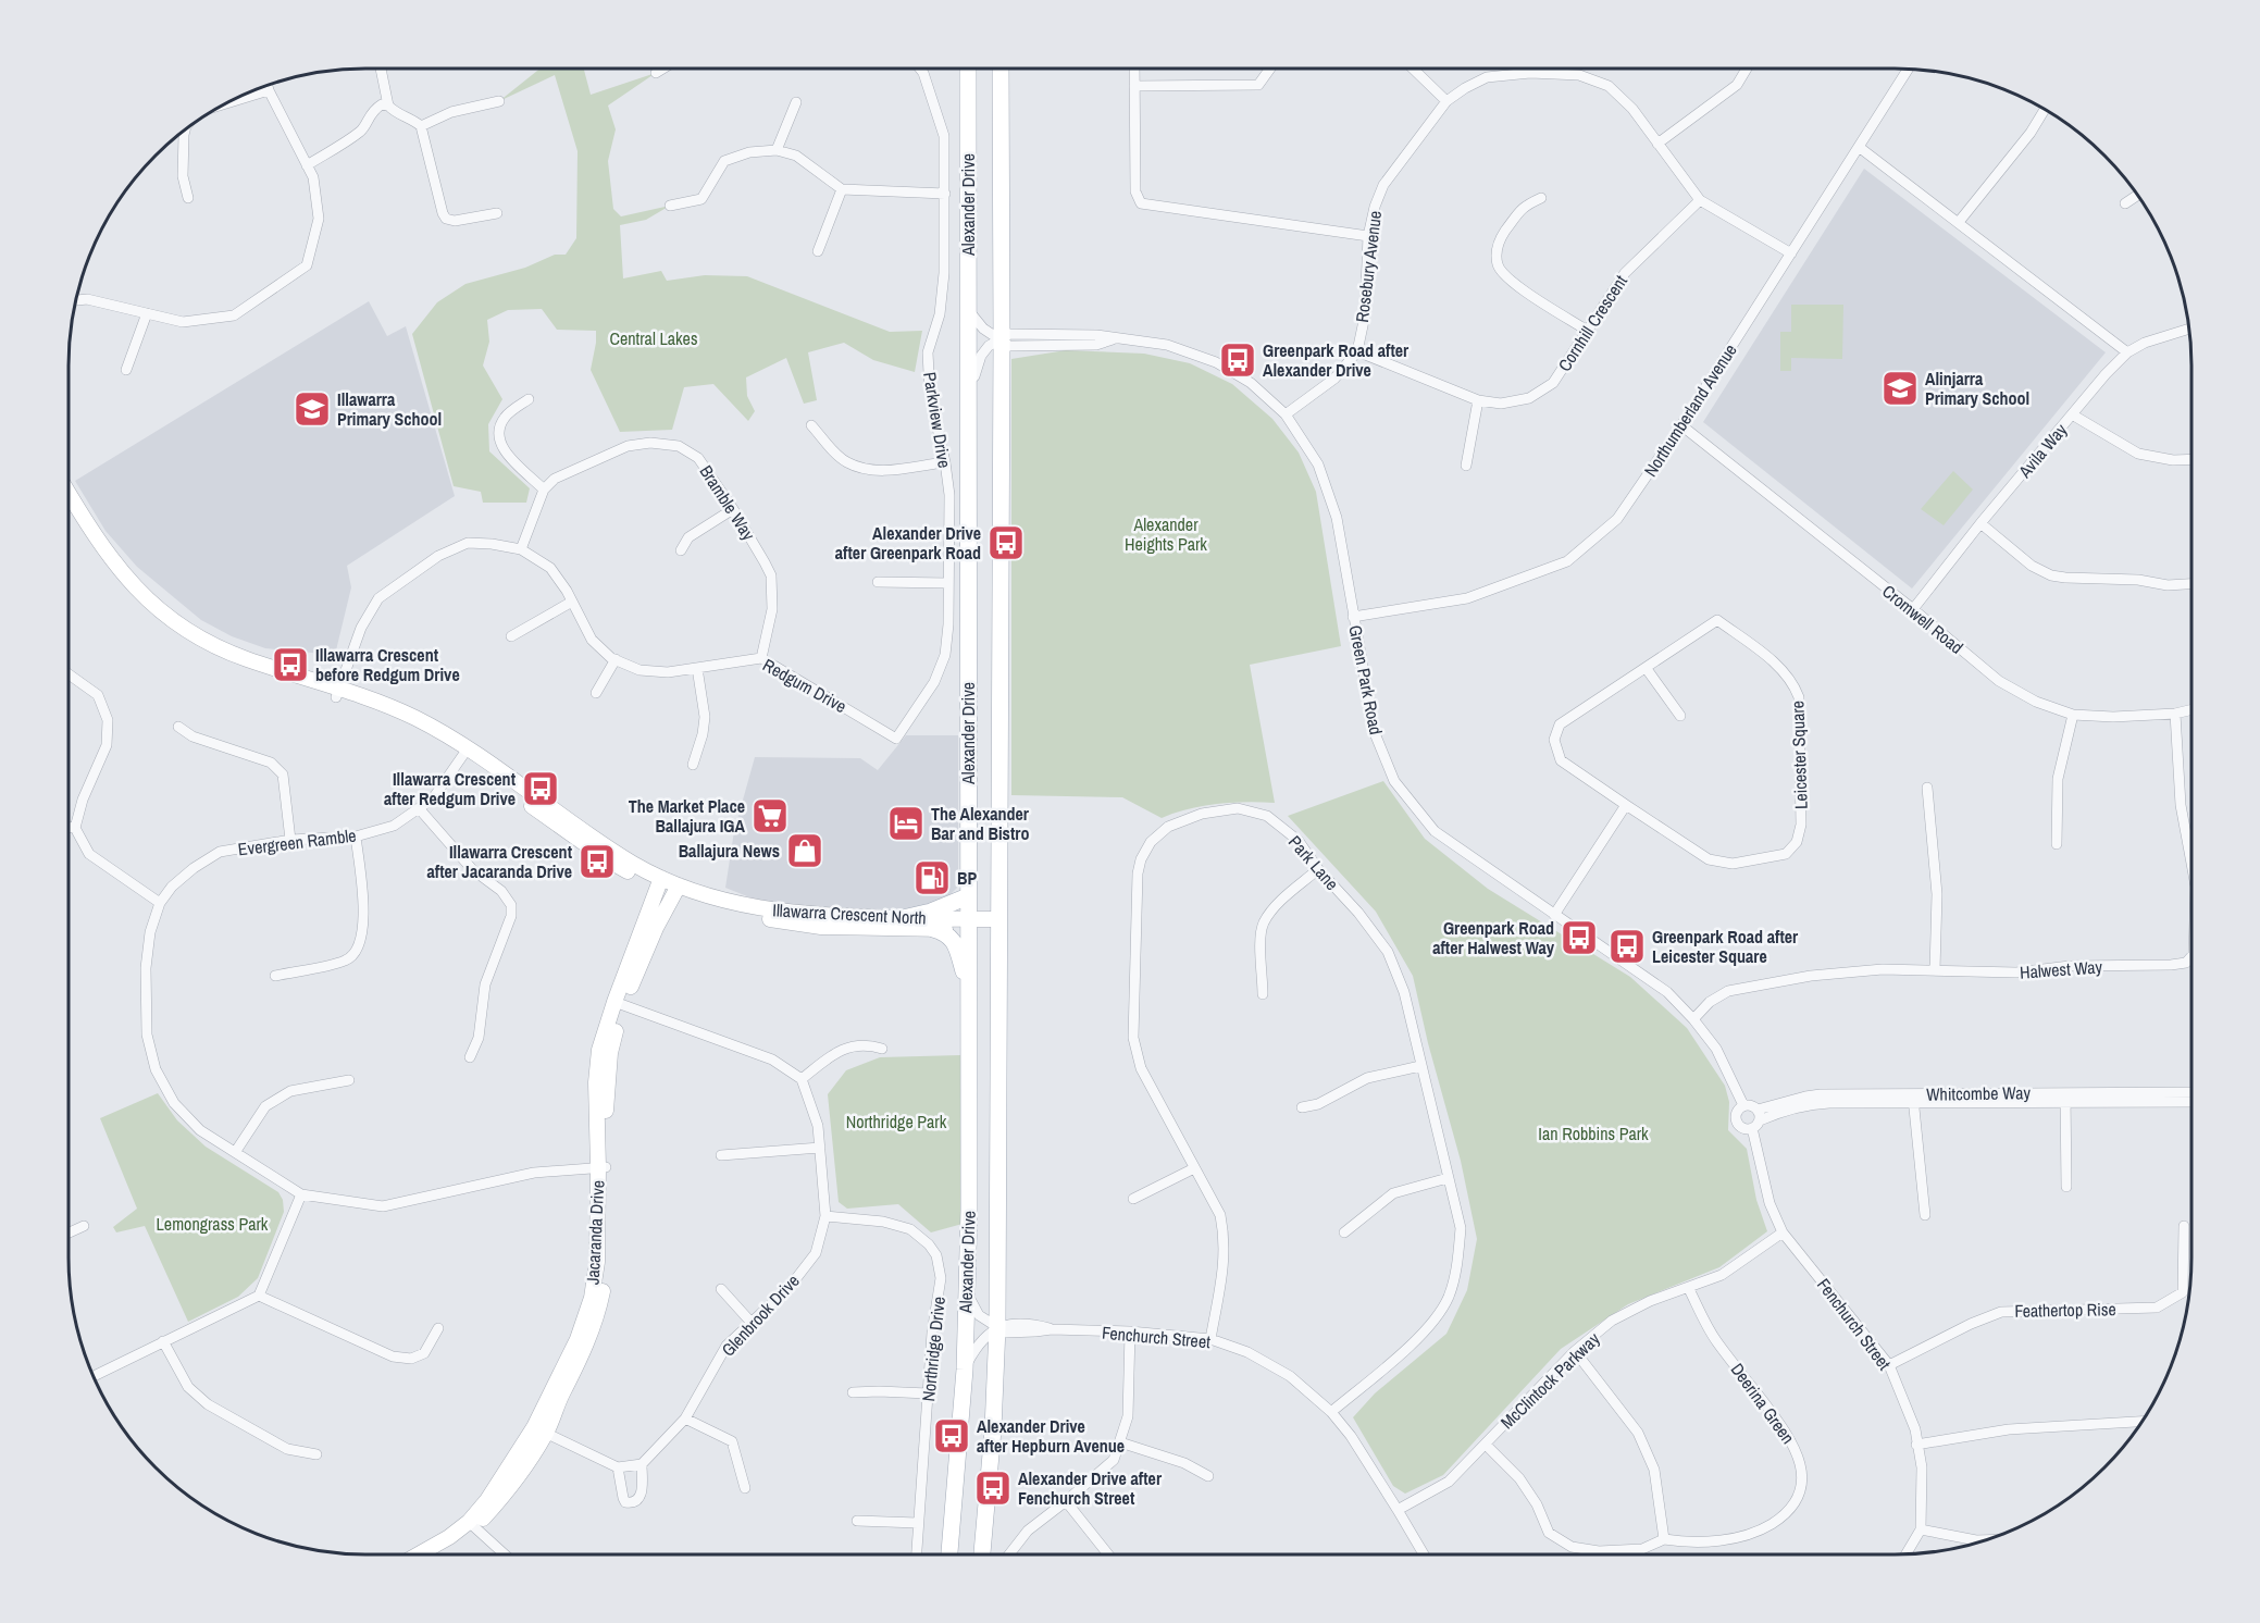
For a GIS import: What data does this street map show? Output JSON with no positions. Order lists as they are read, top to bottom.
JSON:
{
  "streets": {
    "main road": ["Alexander Drive", "Illawarra Crescent North", "Jacaranda Drive"],
    "street": [
      "Rosebury Avenue",
      "Cornhill Crescent",
      "Northumberland Avenue",
      "Parkview Drive",
      "Avila Way",
      "Bramble Way",
      "Cromwell Road",
      "Green Park Road",
      "Redgum Drive",
      "Leicester Square",
      "Evergreen Ramble",
      "Park Lane",
      "Halwest Way",
      "Whitcombe Way",
      "Feathertop Rise",
      "Glenbrook Drive",
      "Fenchurch Street",
      "Northridge Drive",
      "McClintock Parkway",
      "Deerina Green"
    ]
  },
  "crossings": [
    ["Alexander Drive", "Green Park Road"],
    ["Alexander Drive", "Illawarra Crescent North"],
    ["Alexander Drive", "Fenchurch Street"],
    ["Rosebury Avenue", "Cornhill Crescent"],
    ["Rosebury Avenue", "Northumberland Avenue"],
    ["Rosebury Avenue", "Green Park Road"],
    ["Northumberland Avenue", "Cromwell Road"],
    ["Northumberland Avenue", "Green Park Road"],
    ["Parkview Drive", "Redgum Drive"],
    ["Avila Way", "Cromwell Road"],
    ["Bramble Way", "Redgum Drive"],
    ["Cromwell Road", "Halwest Way"],
    ["Green Park Road", "Halwest Way"],
    ["Green Park Road", "Whitcombe Way"],
    ["Green Park Road", "Fenchurch Street"],
    ["Redgum Drive", "Illawarra Crescent North"],
    ["Evergreen Ramble", "Illawarra Crescent North"],
    ["Evergreen Ramble", "Jacaranda Drive"],
    ["Park Lane", "Fenchurch Street"],
    ["Illawarra Crescent North", "Jacaranda Drive"],
    ["Whitcombe Way", "Fenchurch Street"],
    ["Feathertop Rise", "Fenchurch Street"],
    ["Glenbrook Drive", "Northridge Drive"],
    ["Fenchurch Street", "McClintock Parkway"],
    ["McClintock Parkway", "Deerina Green"]
  ],
  "parks": [
    "Central Lakes",
    "Alexander Heights Park",
    "Northridge Park",
    "Ian Robbins Park",
    "Lemongrass Park"
  ],
  "places": {
    "bus stop": [
      "Greenpark Road after Alexander Drive",
      "Alexander Drive after Greenpark Road",
      "Illawarra Crescent before Redgum Drive",
      "Illawarra Crescent after Redgum Drive",
      "Illawarra Crescent after Jacaranda Drive",
      "Greenpark Road after Halwest Way",
      "Greenpark Road after Leicester Square",
      "Alexander Drive after Hepburn Avenue",
      "Alexander Drive after Fenchurch Street"
    ],
    "school or university": ["Alinjarra Primary School", "Illawarra Primary School"],
    "supermarket": ["The Market Place Ballajura IGA"],
    "hotel": ["The Alexander Bar and Bistro"],
    "shop": ["Ballajura News"],
    "fuel station": ["BP"]
  }
}
